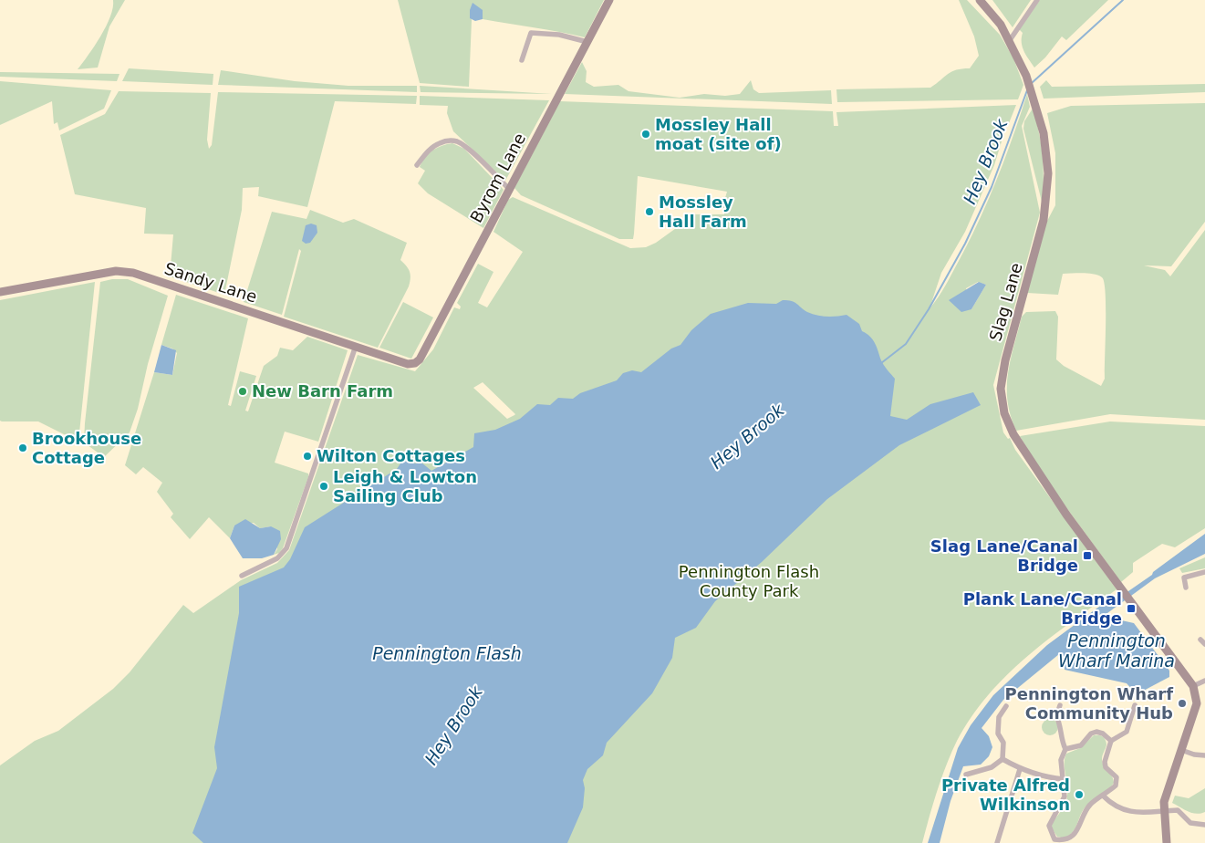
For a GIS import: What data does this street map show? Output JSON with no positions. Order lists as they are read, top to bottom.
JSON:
{
  "streets": {
    "street": ["Byrom Lane", "Sandy Lane", "Slag Lane"]
  },
  "crossings": [
    ["Byrom Lane", "Sandy Lane"]
  ],
  "water": ["Hey Brook", "Pennington Wharf Marina", "Pennington Flash"],
  "parks": ["Pennington Flash County Park"],
  "places": {
    "other": [
      "Mossley Hall moat (site of)",
      "Mossley Hall Farm",
      "New Barn Farm",
      "Brookhouse Cottage",
      "Wilton Cottages",
      "Leigh & Lowton Sailing Club",
      "Pennington Wharf Community Hub",
      "Private Alfred Wilkinson"
    ],
    "transit": ["Slag Lane/Canal Bridge", "Plank Lane/Canal Bridge"]
  }
}
